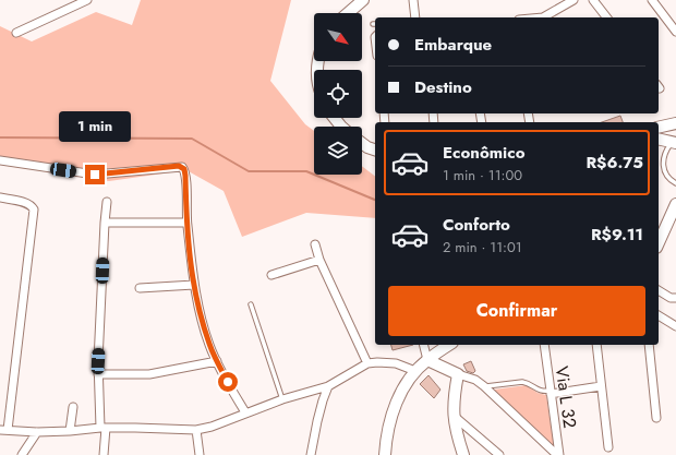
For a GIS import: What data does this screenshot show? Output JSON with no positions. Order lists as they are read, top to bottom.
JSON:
{
  "streets": {
    "street": ["Via L 32"]
  },
  "north": "bottom right",
  "page": {
    "banner": ["Embarque", "Destino"],
    "bubble": "1 min",
    "list": [
      {
        "name": "Econômico",
        "note": "1 min · 11:00",
        "value": "R$6.75"
      },
      {
        "name": "Conforto",
        "note": "2 min · 11:01",
        "value": "R$9.11"
      }
    ],
    "buttons": "Confirmar"
  }
}
